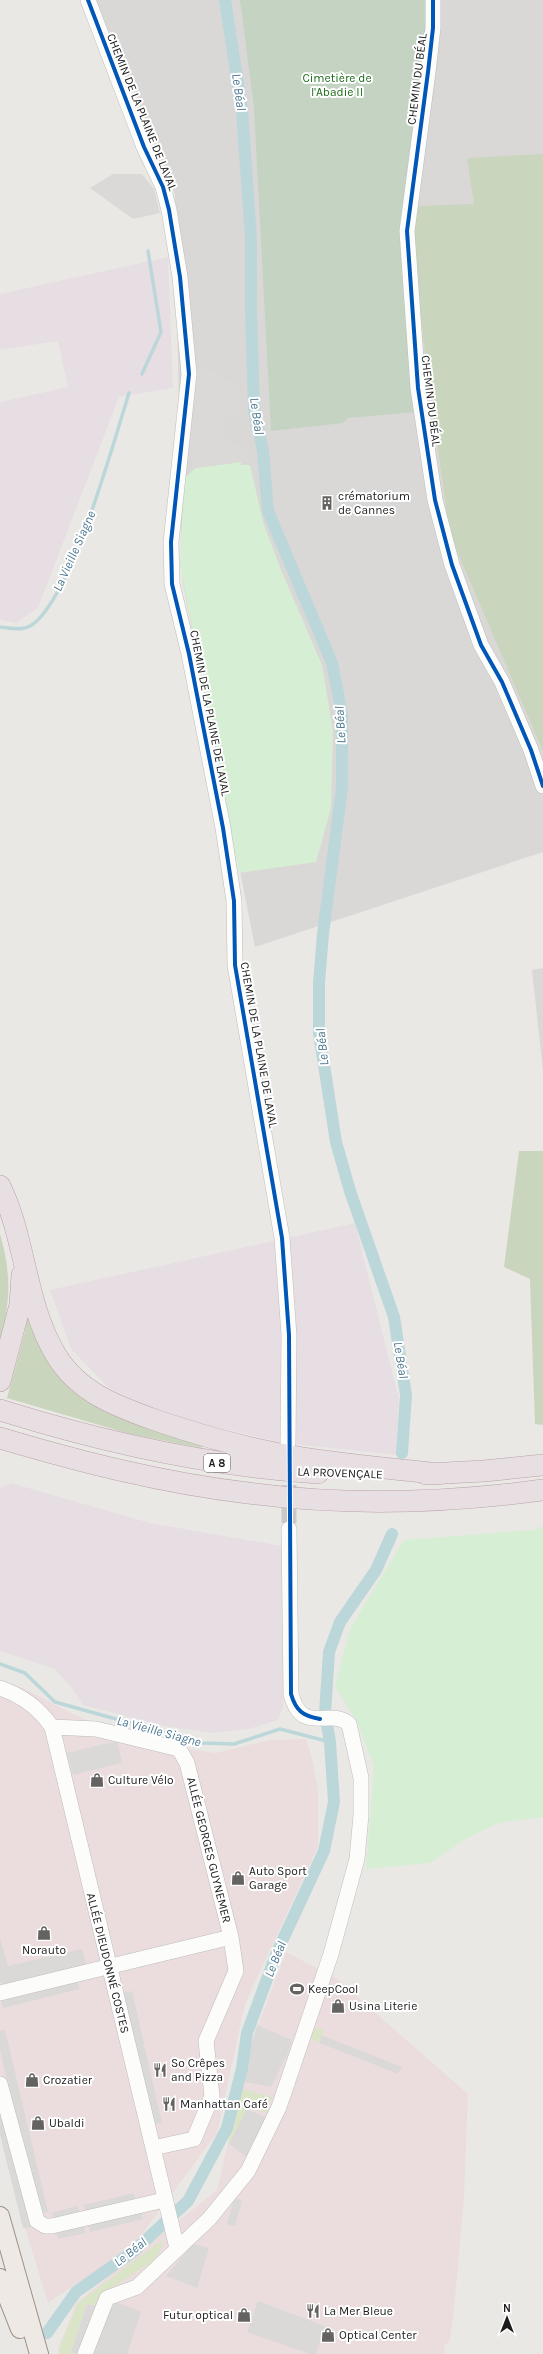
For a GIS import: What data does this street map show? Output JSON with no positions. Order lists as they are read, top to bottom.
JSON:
{
  "streets": {
    "highway": ["A 8", "LA PROVENÇALE"],
    "street": [
      "CHEMIN DU BÉAL",
      "CHEMIN DE LA PLAINE DE LAVAL",
      "ALLÉE GEORGES GUYNEMER",
      "ALLÉE DIEUDONNÉ COSTES"
    ]
  },
  "crossings": [
    ["ALLÉE GEORGES GUYNEMER", "ALLÉE DIEUDONNÉ COSTES"]
  ],
  "water": ["Le Béal", "La Vieille Siagne"],
  "parks": ["Cimetière de l'Abadie II"],
  "places": {
    "building": ["crématorium de Cannes"],
    "shop": [
      "Culture Vélo",
      "Auto Sport Garage",
      "Norauto",
      "Usina Literie",
      "Crozatier",
      "Ubaldi",
      "Futur optical",
      "Optical Center"
    ],
    "sports": ["KeepCool"],
    "restaurant": ["So Crêpes and Pizza", "Manhattan Café", "La Mer Bleue"]
  },
  "north": "top"
}
